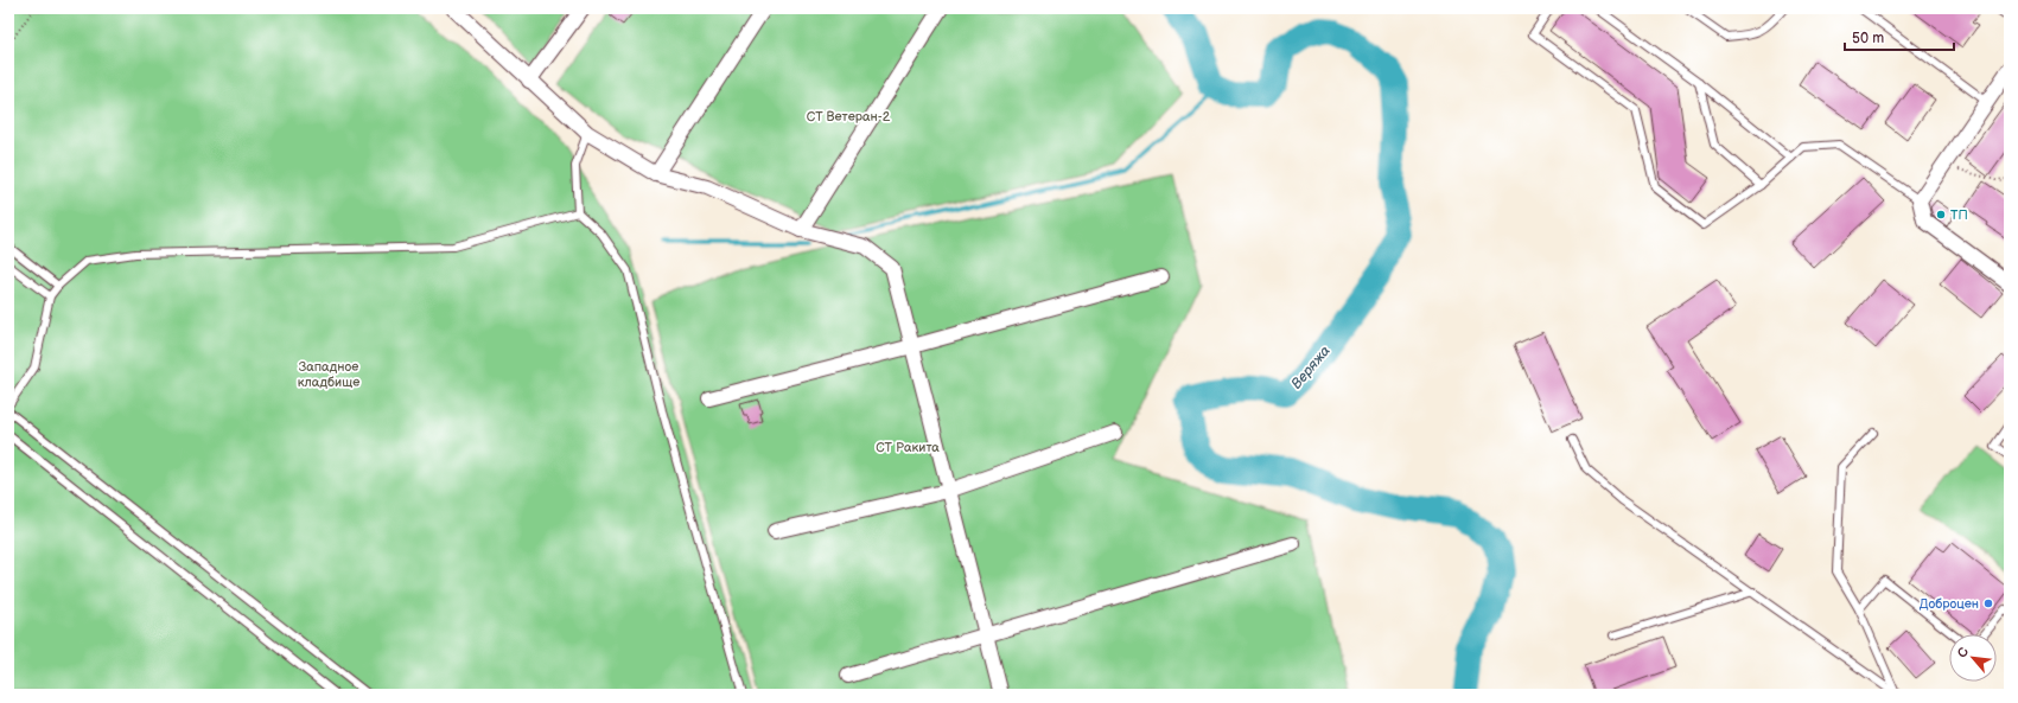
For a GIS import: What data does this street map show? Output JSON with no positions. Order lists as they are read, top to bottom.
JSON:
{
  "water": ["Веряжа"],
  "parks": ["СТ Ветеран-2", "Западное кладбище", "СТ Ракита"],
  "places": ["ТП", "Доброцен"],
  "scale_bar": "50 m",
  "north": "top left"
}
